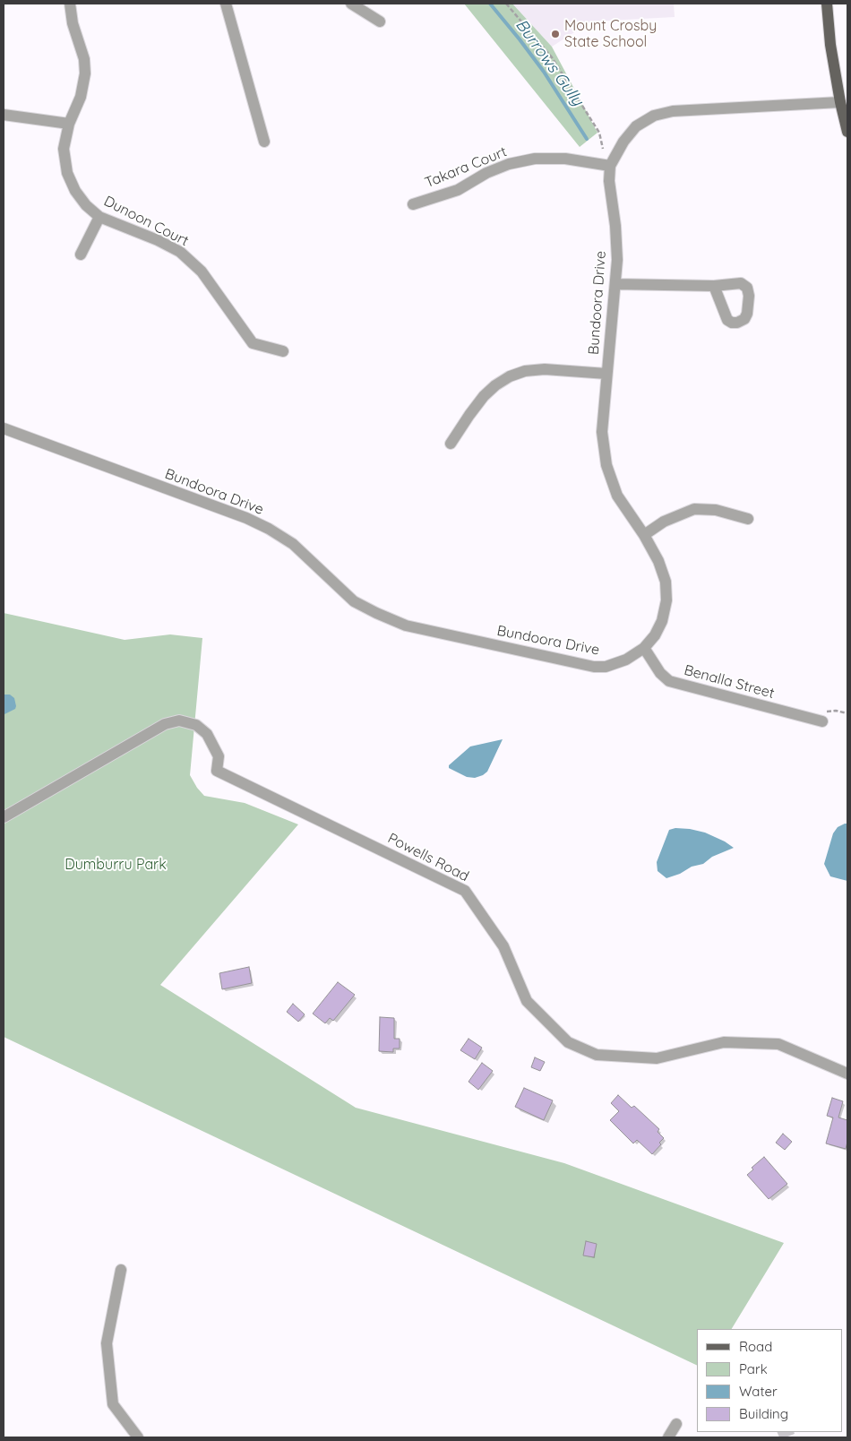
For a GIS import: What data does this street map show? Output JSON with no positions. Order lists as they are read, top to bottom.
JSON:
{
  "streets": {
    "street": [
      "Takara Court",
      "Dunoon Court",
      "Bundoora Drive",
      "Benalla Street",
      "Powells Road"
    ]
  },
  "crossings": [
    ["Takara Court", "Bundoora Drive"],
    ["Bundoora Drive", "Benalla Street"]
  ],
  "water": ["Burrows Gully"],
  "parks": ["Dumburru Park"],
  "places": ["Mount Crosby State School"],
  "legend": [
    "Road",
    "Park",
    "Water",
    "Building"
  ]
}
